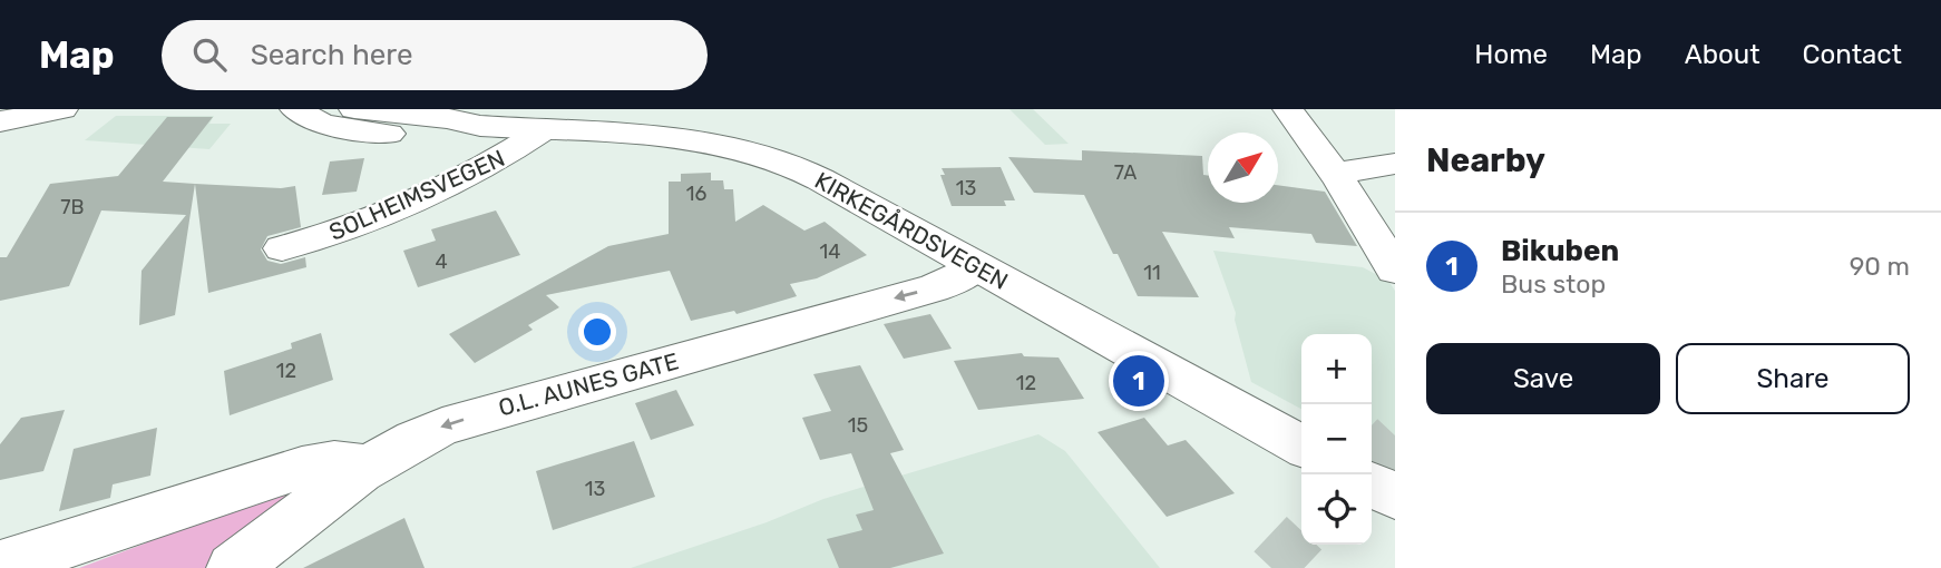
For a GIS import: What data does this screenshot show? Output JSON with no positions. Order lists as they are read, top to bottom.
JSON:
{
  "streets": {
    "street": ["SOLHEIMSVEGEN", "KIRKEGÅRDSVEGEN", "O.L. AUNES GATE"]
  },
  "crossings": [
    ["SOLHEIMSVEGEN", "KIRKEGÅRDSVEGEN"],
    ["KIRKEGÅRDSVEGEN", "O.L. AUNES GATE"]
  ],
  "one_way": ["O.L. AUNES GATE"],
  "house_numbers": [
    "7A",
    "13",
    "16",
    "7B",
    "14",
    "4",
    "11",
    "12",
    "12",
    "15",
    "13"
  ],
  "north": "top right",
  "page": {
    "header": "Map",
    "search": "Search here",
    "nav": [
      "Home",
      "Map",
      "About",
      "Contact"
    ],
    "heading": "Nearby",
    "list": [
      {
        "mark": "1",
        "name": "Bikuben",
        "note": "Bus stop",
        "value": "90 m"
      }
    ],
    "buttons": ["Save", "Share"],
    "map_buttons": ["+", "−"],
    "pins": "1"
  }
}
